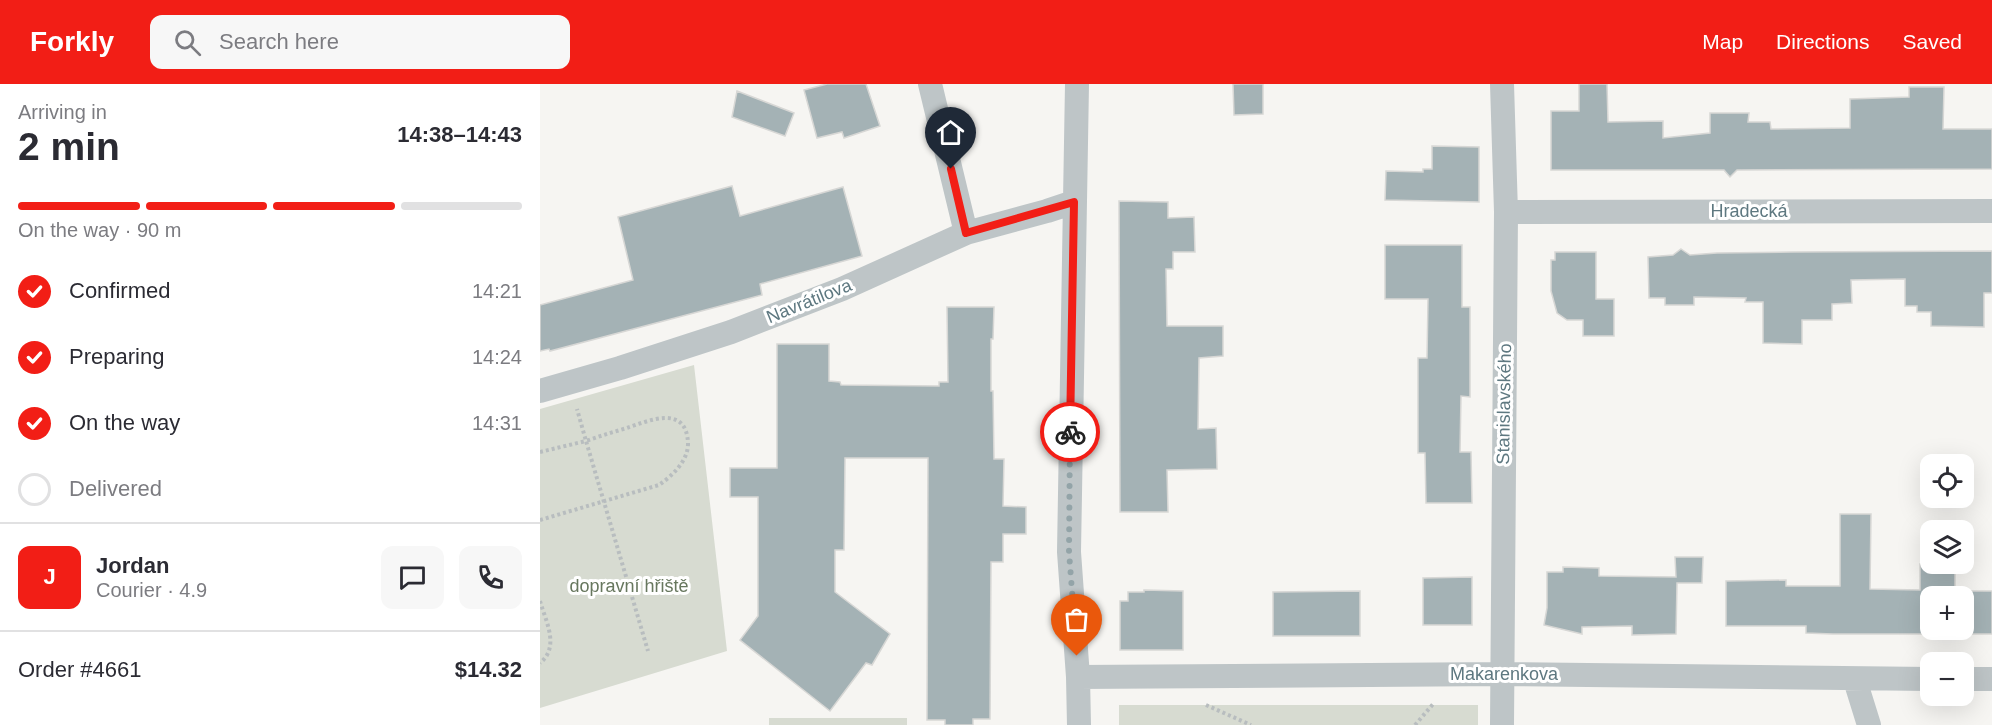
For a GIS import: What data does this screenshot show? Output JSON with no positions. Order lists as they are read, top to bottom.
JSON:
{
  "streets": {
    "street": [
      "Hradecká",
      "Navrátilova",
      "Stanislavského",
      "Makarenkova"
    ]
  },
  "crossings": [
    ["Hradecká", "Stanislavského"],
    ["Stanislavského", "Makarenkova"]
  ],
  "parks": ["dopravní hřiště"],
  "page": {
    "header": "Forkly",
    "search": "Search here",
    "nav": ["Map", "Directions", "Saved"],
    "heading": ["2 min", "Arriving in", "14:38–14:43"],
    "panel": [
      "Jordan",
      "Courier · 4.9",
      "Order #4661",
      "$14.32"
    ],
    "bar": "On the way · 90 m",
    "list": [
      ["Confirmed", "14:21"],
      ["Preparing", "14:24"],
      ["On the way", "14:31"],
      "Delivered"
    ],
    "map_buttons": ["+", "−"],
    "round": "J"
  }
}
